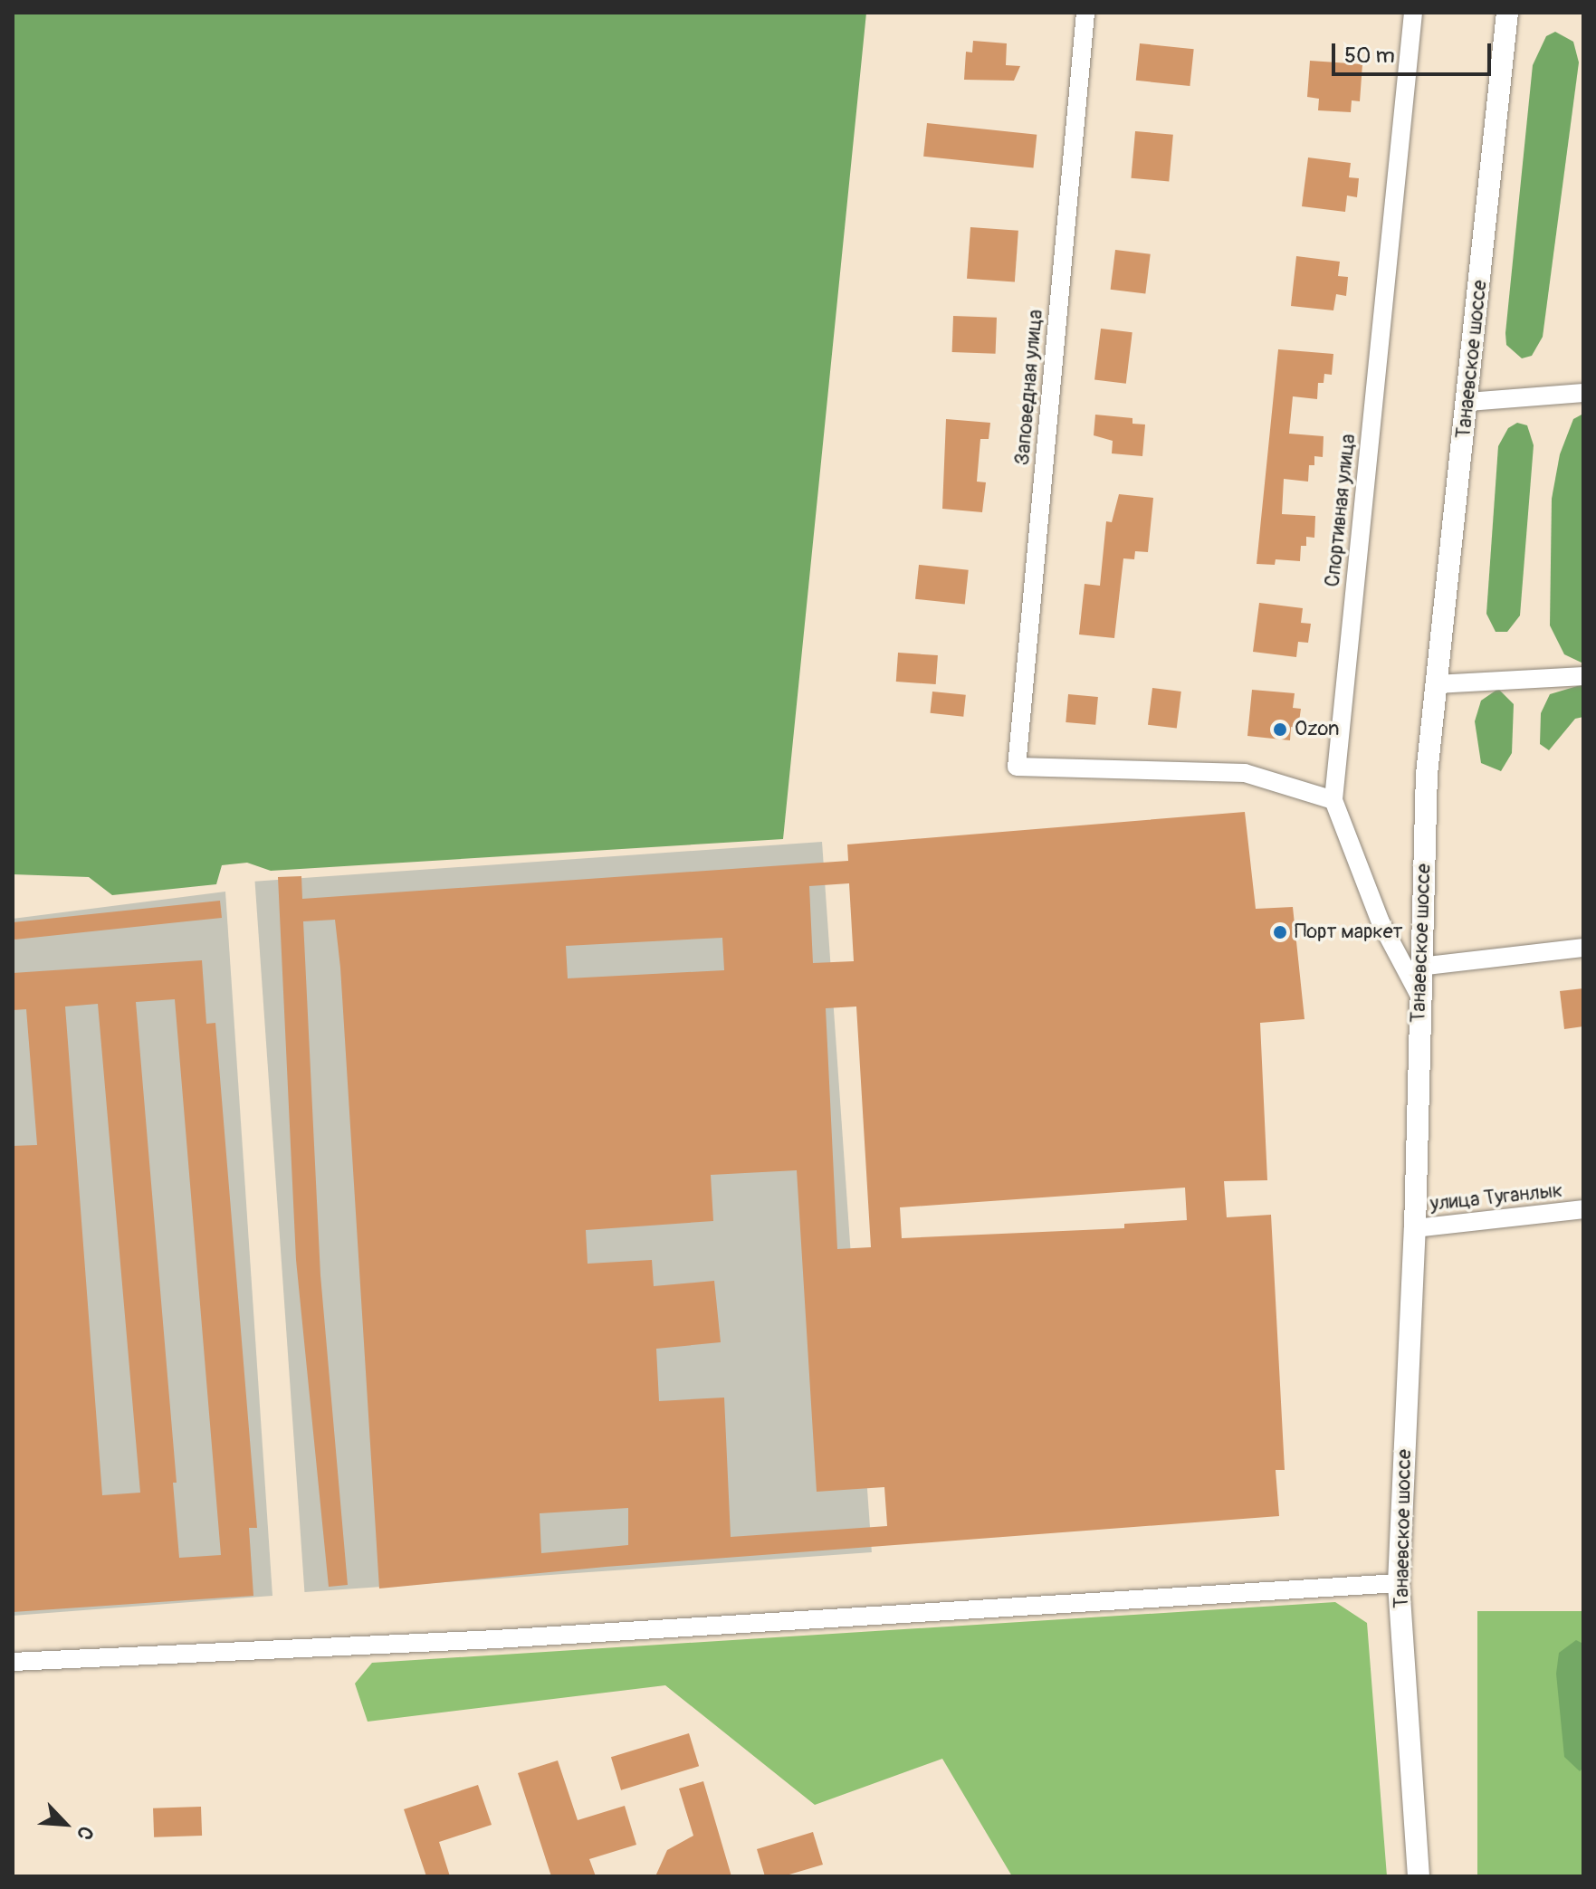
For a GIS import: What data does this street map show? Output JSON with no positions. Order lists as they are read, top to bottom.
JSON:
{
  "streets": {
    "street": [
      "Танаевское шоссе",
      "Заповедная улица",
      "Спортивная улица",
      "улица Туганлык"
    ]
  },
  "crossings": [
    ["Танаевское шоссе", "Спортивная улица"],
    ["Танаевское шоссе", "улица Туганлык"],
    ["Заповедная улица", "Спортивная улица"]
  ],
  "places": ["Ozon", "Порт маркет"],
  "scale_bar": "50 m",
  "north": "bottom right"
}
